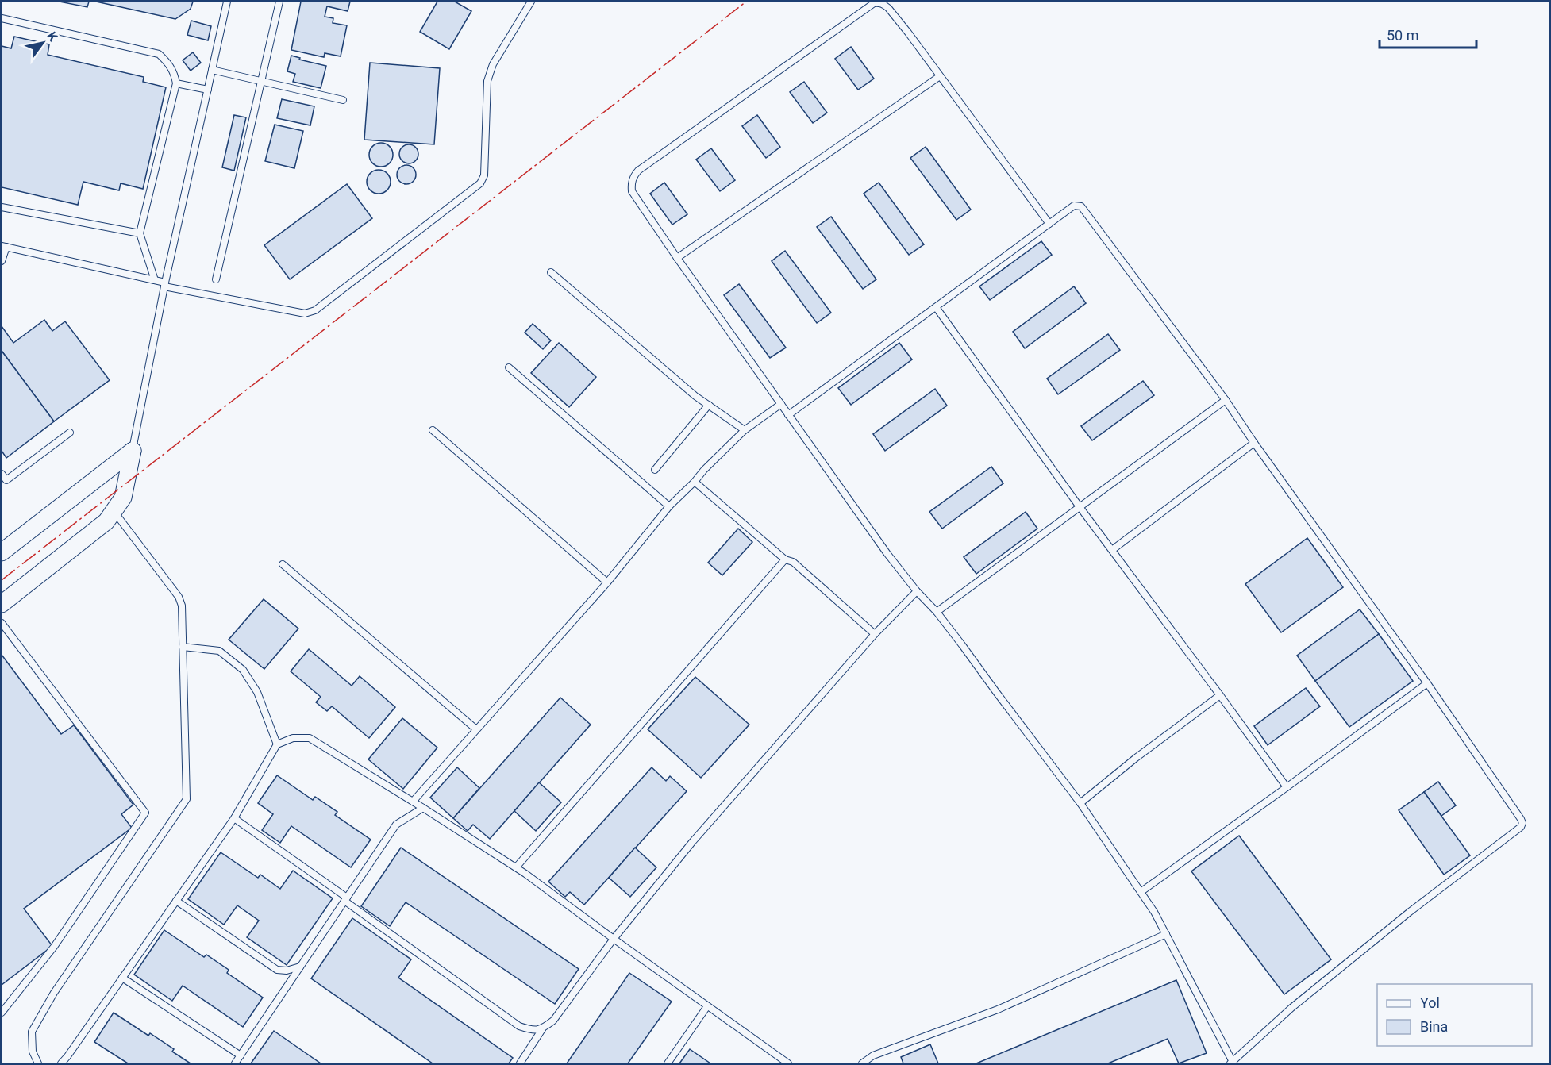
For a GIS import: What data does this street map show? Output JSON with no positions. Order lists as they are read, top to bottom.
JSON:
{
  "legend": ["Yol", "Bina"],
  "scale_bar": "50 m",
  "north": "top right"
}
